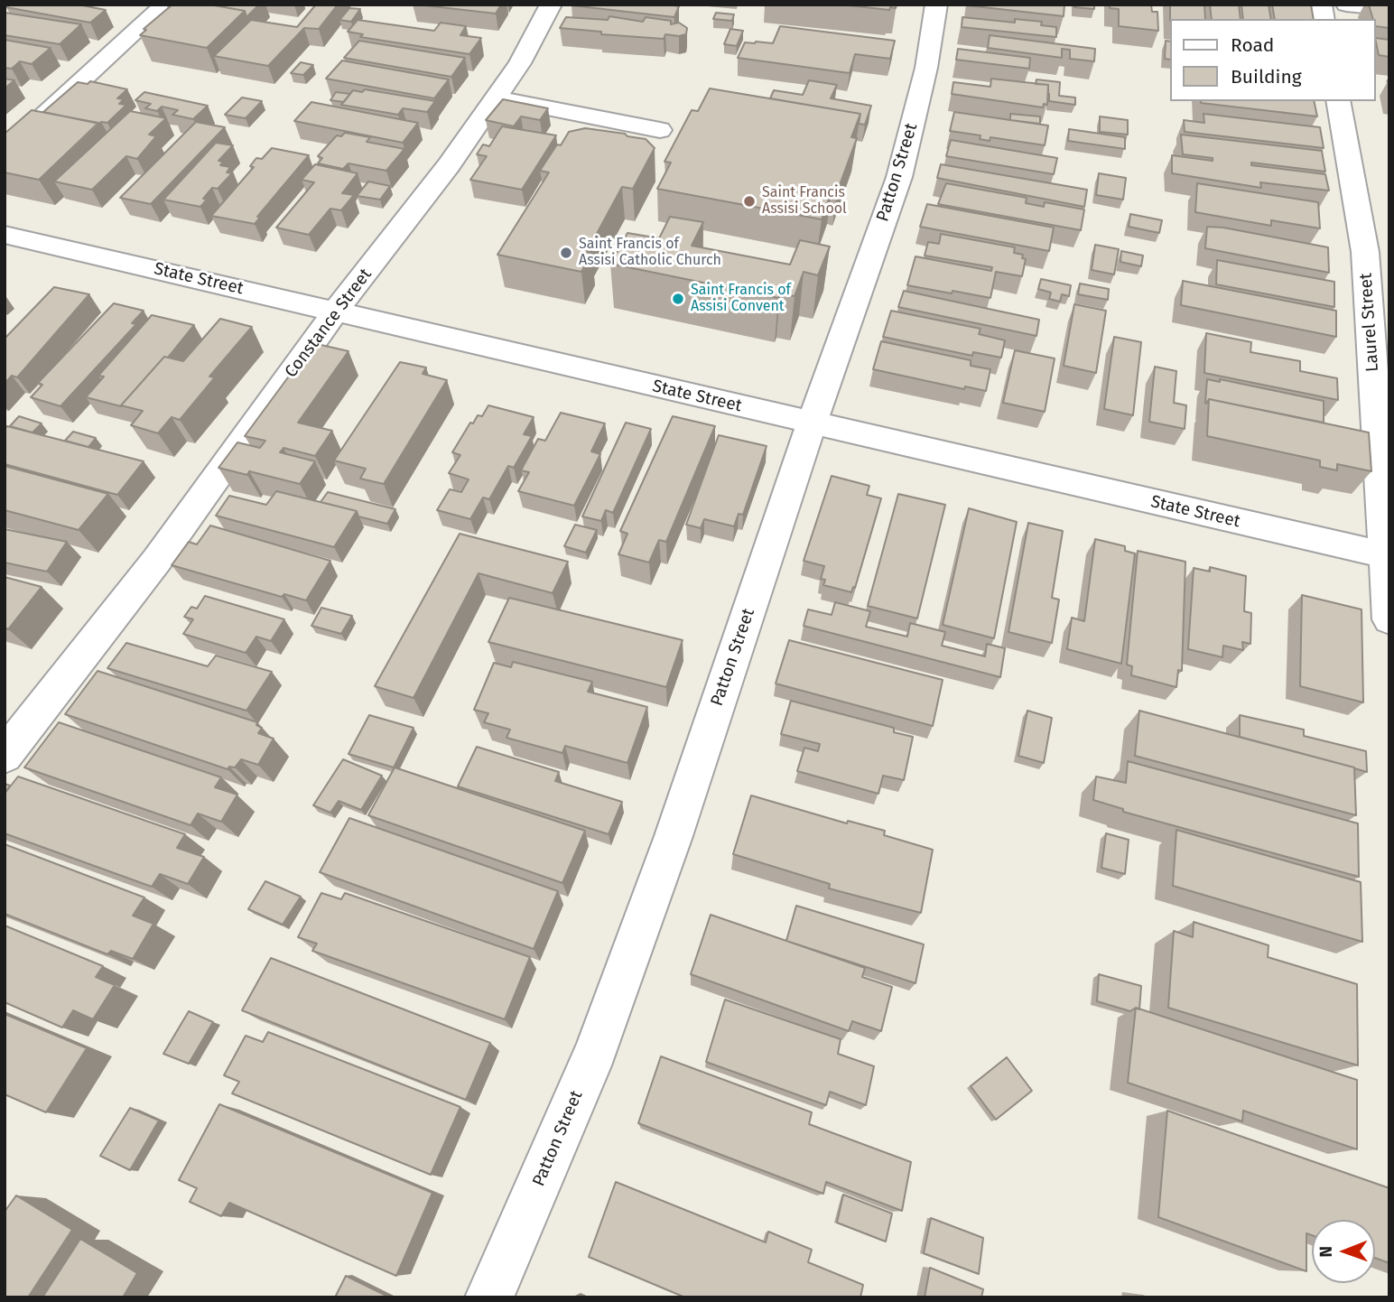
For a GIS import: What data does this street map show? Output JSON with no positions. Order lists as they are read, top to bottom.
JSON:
{
  "streets": {
    "street": [
      "Patton Street",
      "State Street",
      "Laurel Street",
      "Constance Street"
    ]
  },
  "crossings": [
    ["Patton Street", "State Street"],
    ["State Street", "Laurel Street"],
    ["State Street", "Constance Street"]
  ],
  "places": ["Saint Francis Assisi School", "Saint Francis of Assisi Catholic Church", "Saint Francis of Assisi Convent"],
  "legend": ["Road", "Building"],
  "north": "left"
}
